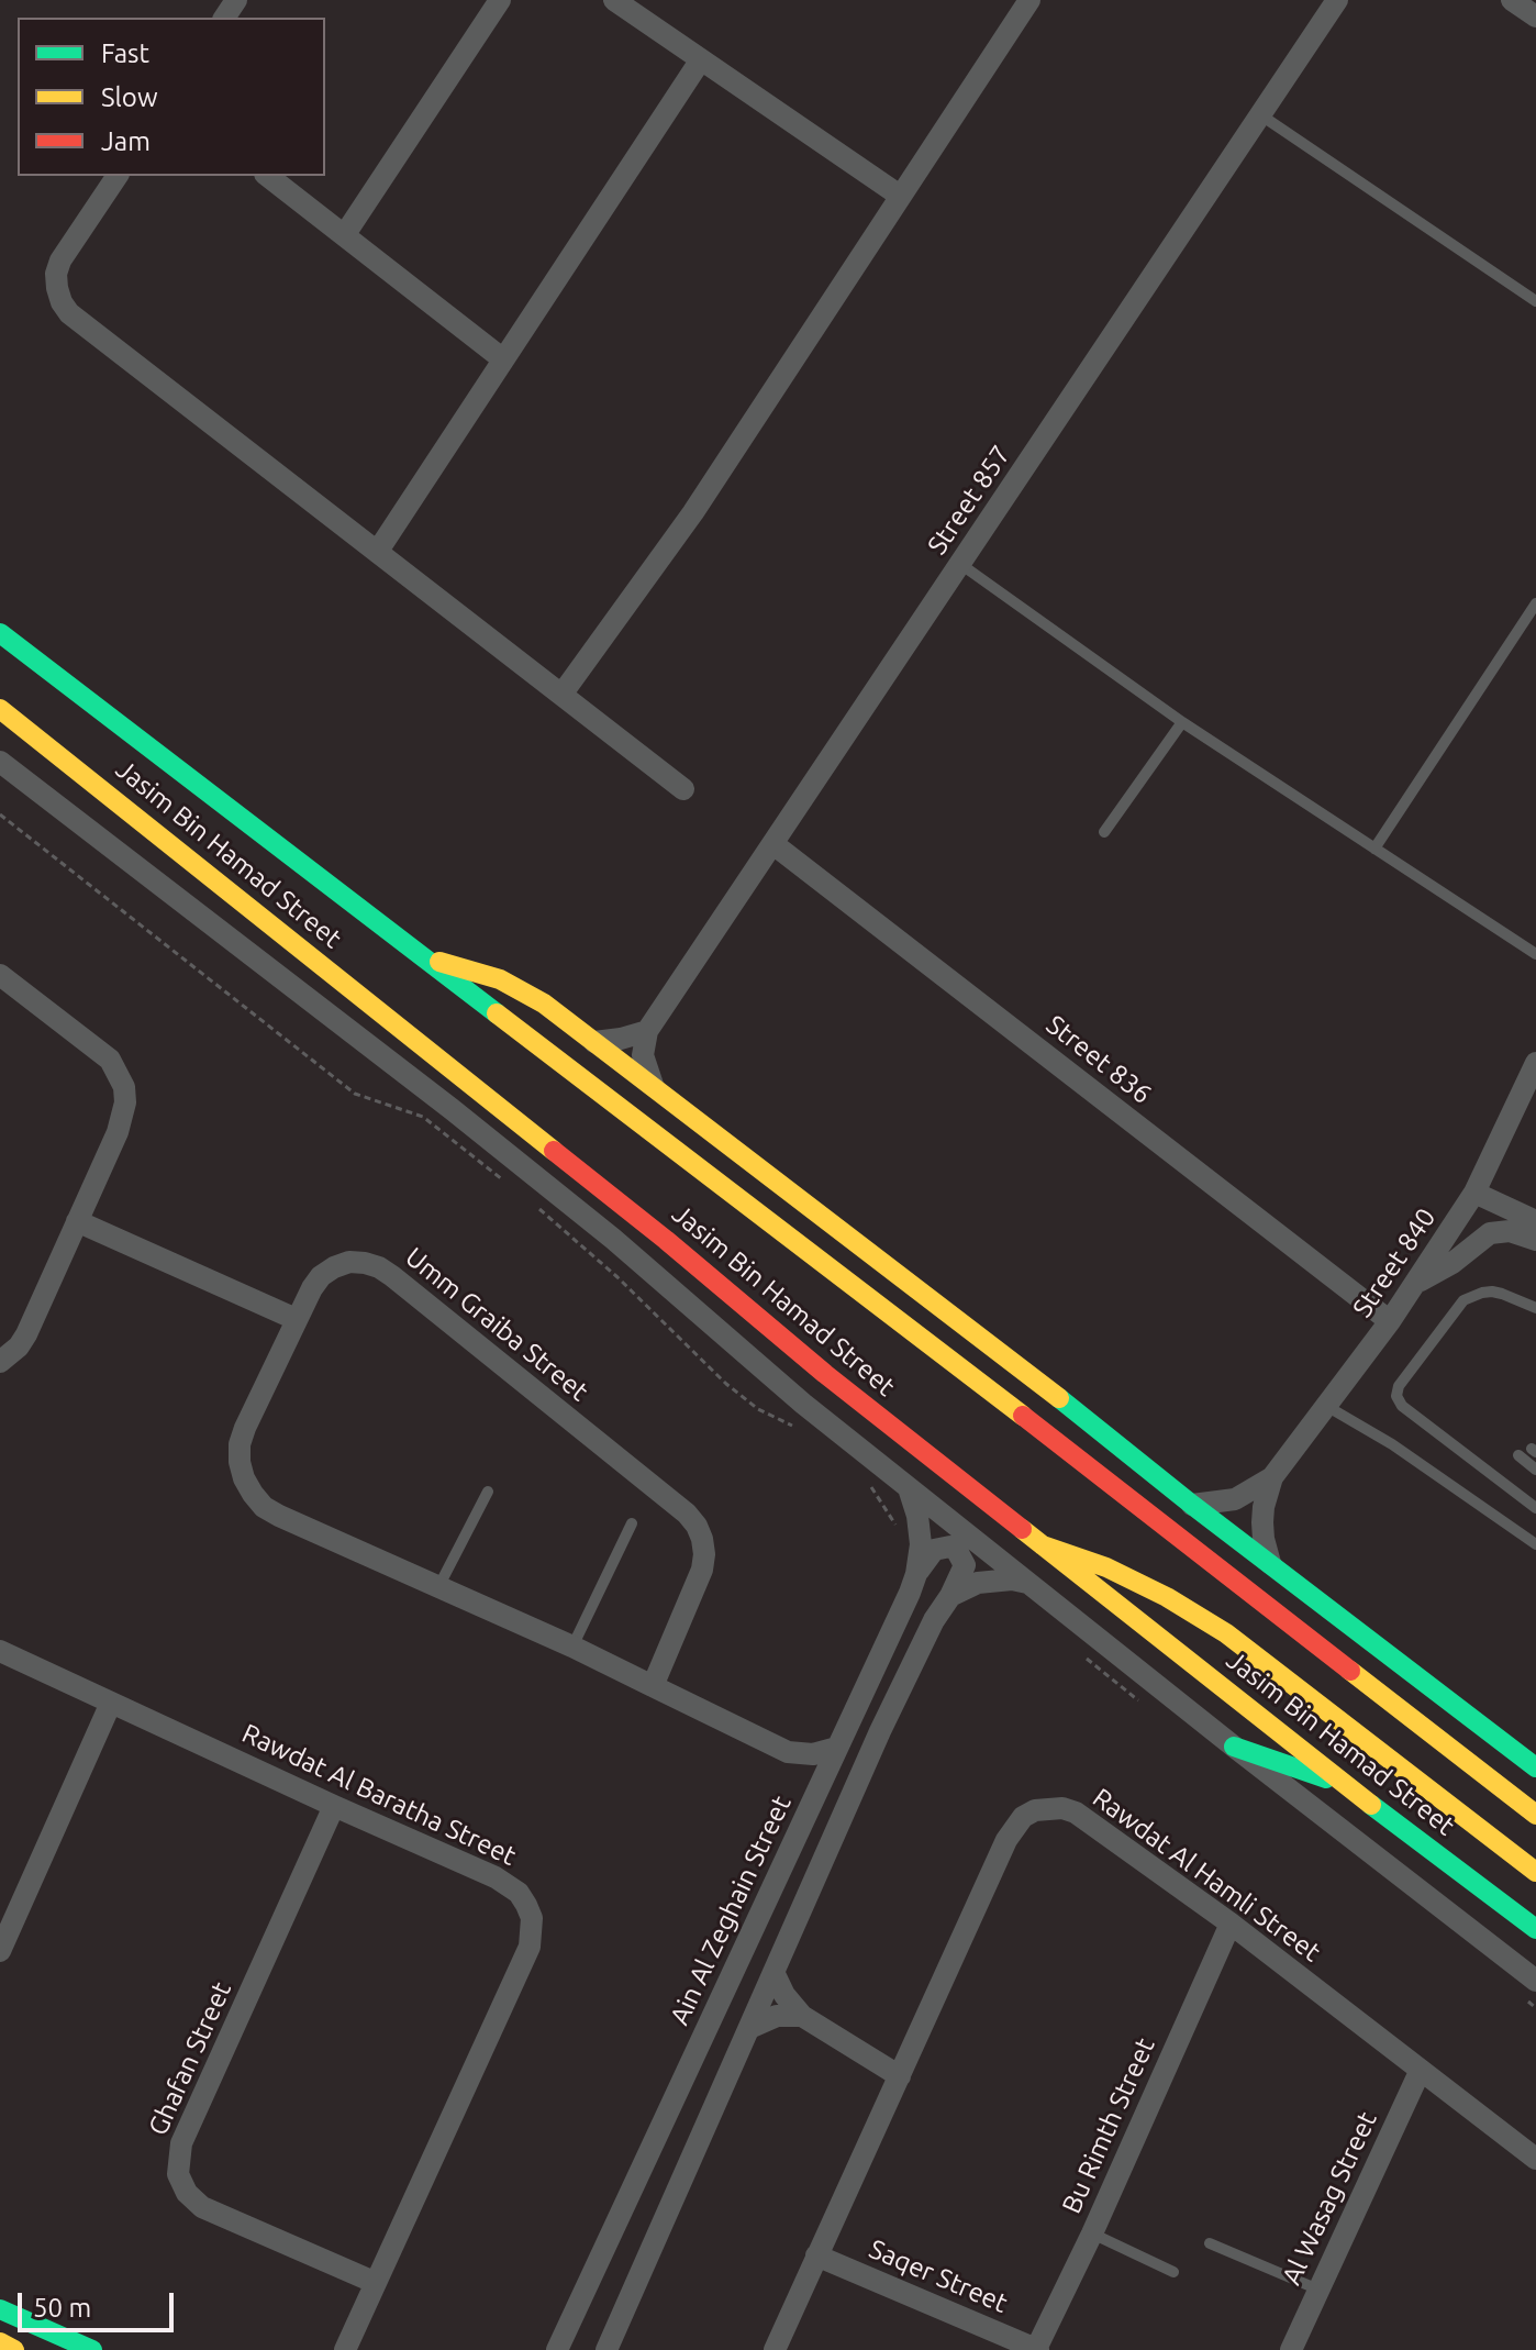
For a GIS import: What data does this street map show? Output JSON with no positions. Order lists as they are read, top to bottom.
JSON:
{
  "streets": {
    "main road": ["Jasim Bin Hamad Street"],
    "street": [
      "Street 857",
      "Street 836",
      "Street 840",
      "Umm Graiba Street",
      "Rawdat Al Baratha Street",
      "Rawdat Al Hamli Street",
      "Ain Al Zeghain Street",
      "Ghafan Street",
      "Bu Rimth Street",
      "Al Wasag Street",
      "Saqer Street"
    ]
  },
  "crossings": [
    ["Street 857", "Street 836"],
    ["Jasim Bin Hamad Street", "Street 840"],
    ["Street 836", "Street 840"],
    ["Umm Graiba Street", "Ain Al Zeghain Street"],
    ["Rawdat Al Baratha Street", "Ghafan Street"],
    ["Rawdat Al Hamli Street", "Bu Rimth Street"],
    ["Rawdat Al Hamli Street", "Al Wasag Street"],
    ["Rawdat Al Hamli Street", "Saqer Street"],
    ["Bu Rimth Street", "Saqer Street"]
  ],
  "legend": ["Fast", "Slow", "Jam"],
  "scale_bar": "50 m"
}
